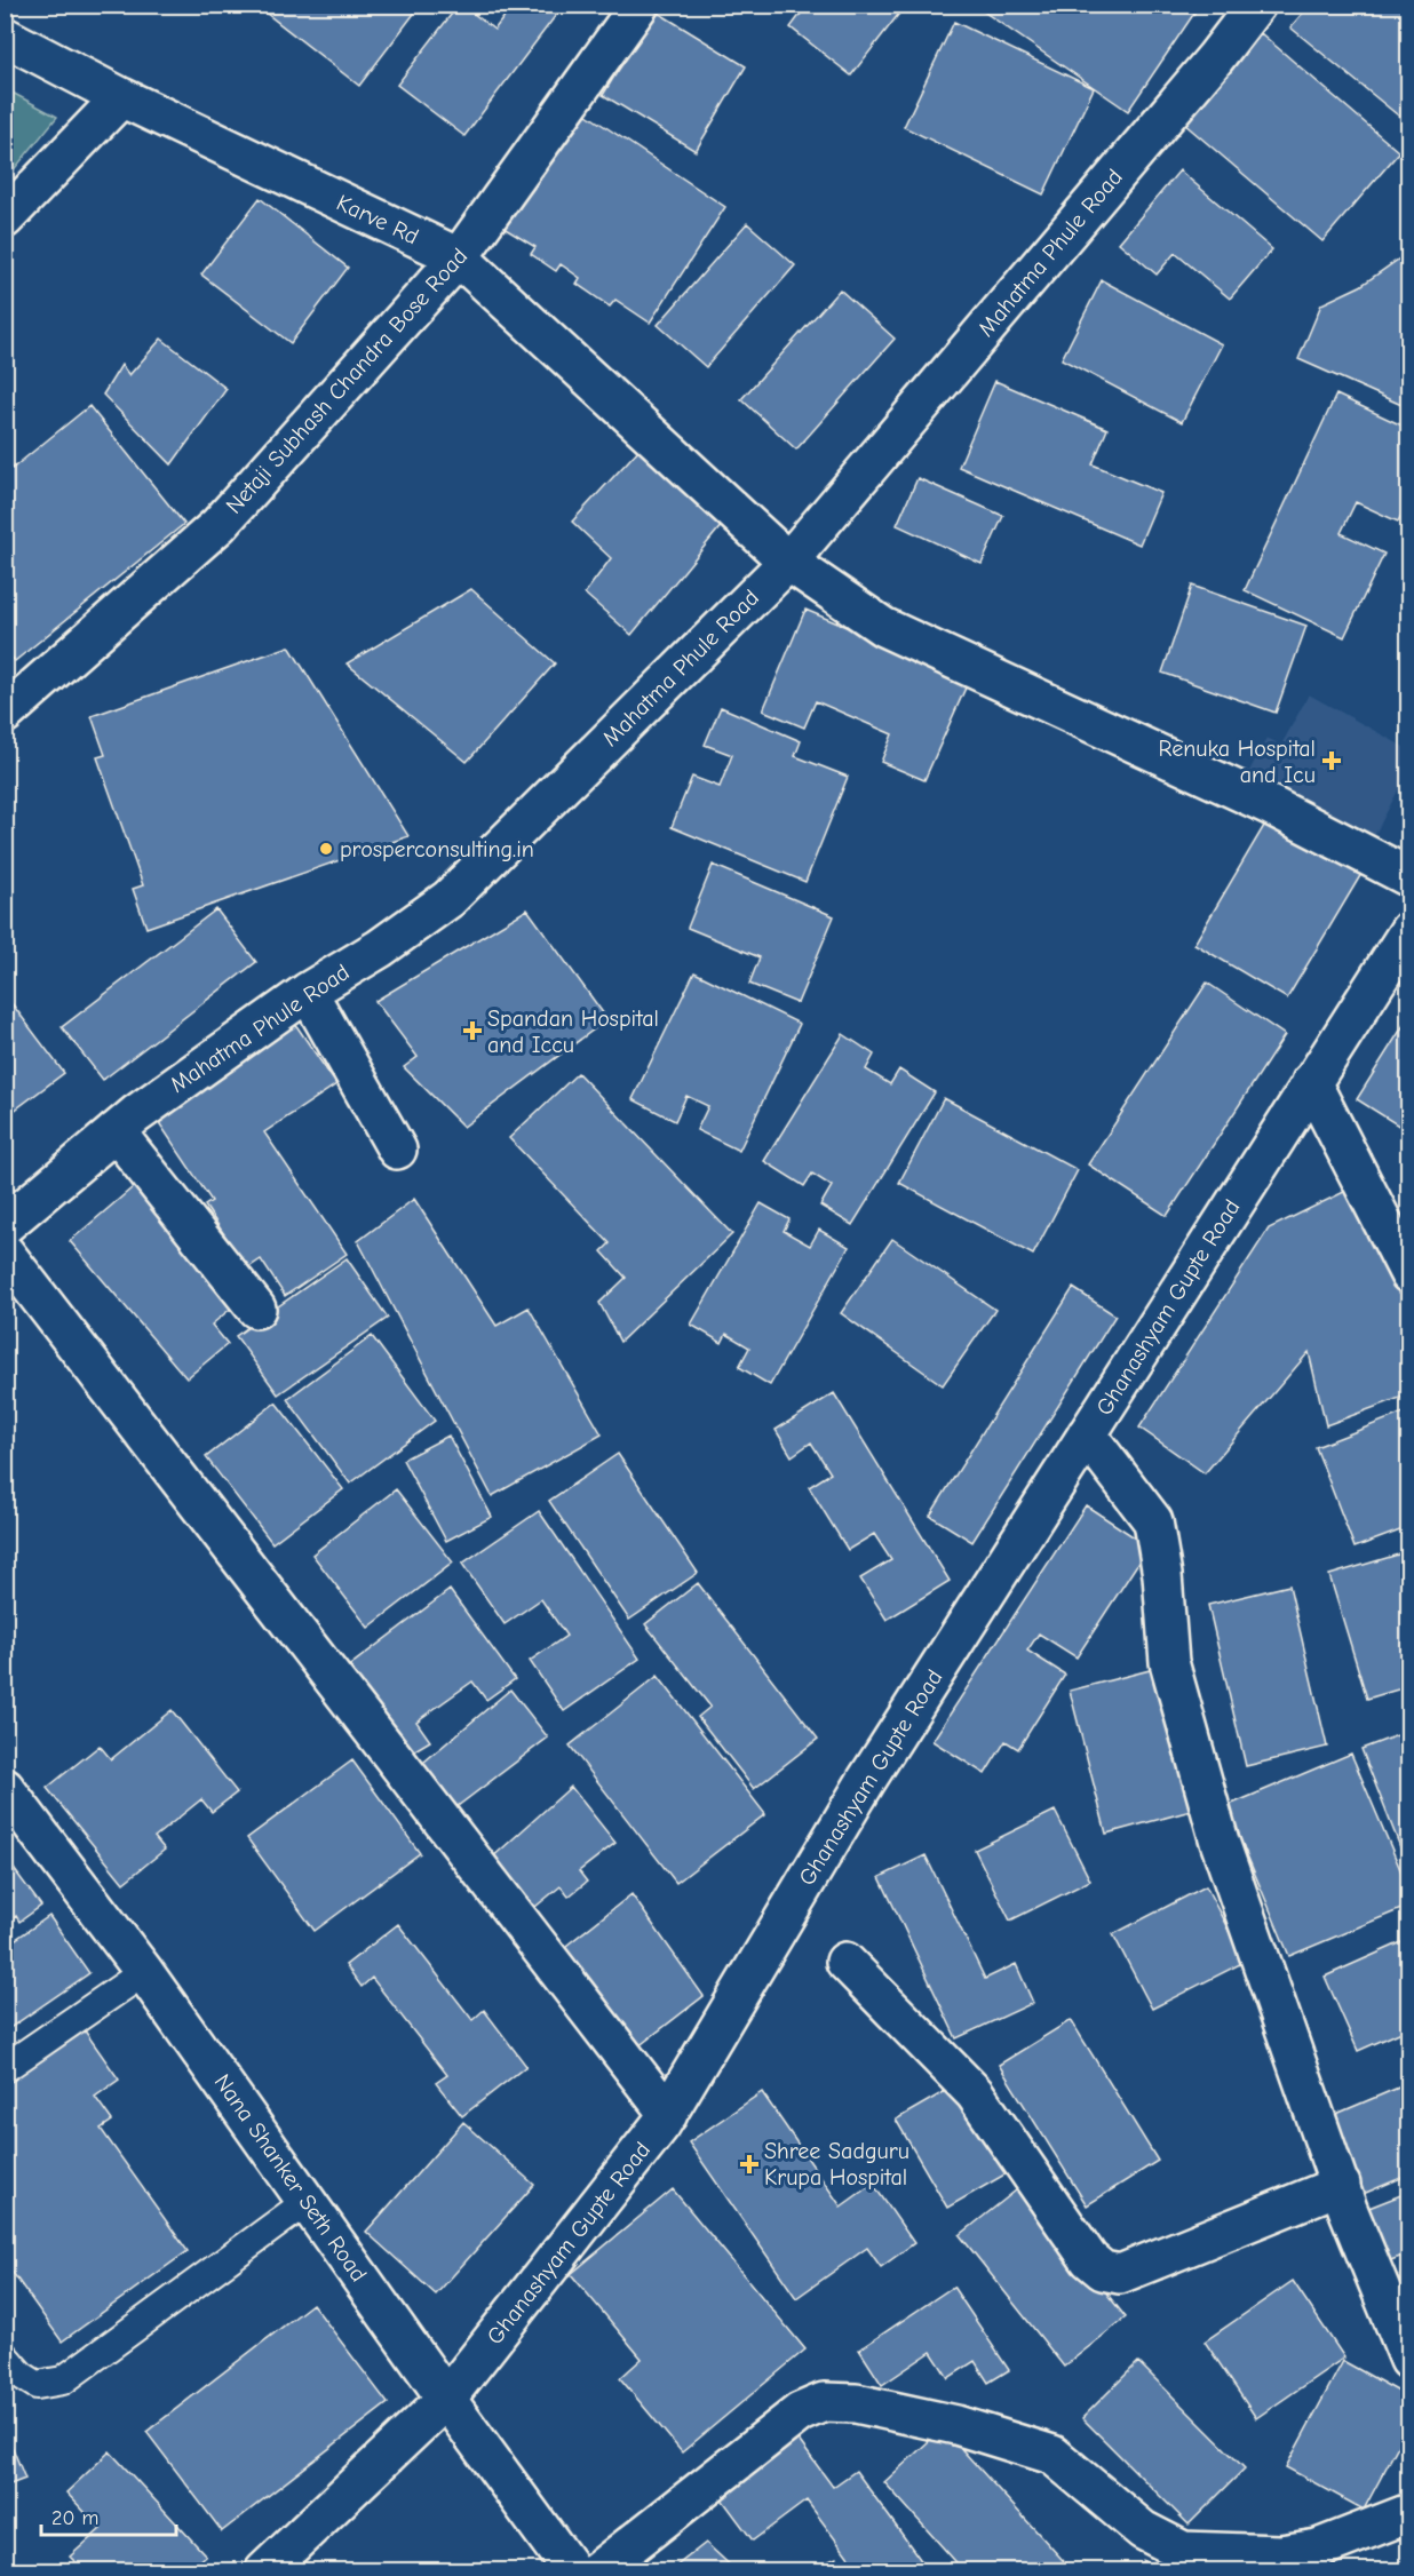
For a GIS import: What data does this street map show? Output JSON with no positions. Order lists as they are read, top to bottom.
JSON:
{
  "streets": {
    "street": [
      "Karve Rd",
      "Mahatma Phule Road",
      "Netaji Subhash Chandra Bose Road",
      "Ghanashyam Gupte Road",
      "Nana Shanker Seth Road"
    ]
  },
  "crossings": [
    ["Karve Rd", "Mahatma Phule Road"],
    ["Karve Rd", "Netaji Subhash Chandra Bose Road"],
    ["Ghanashyam Gupte Road", "Nana Shanker Seth Road"]
  ],
  "places": {
    "health": ["Renuka Hospital and Icu", "Spandan Hospital and Iccu", "Shree Sadguru Krupa Hospital"],
    "other": ["prosperconsulting.in"]
  },
  "scale_bar": "20 m"
}
